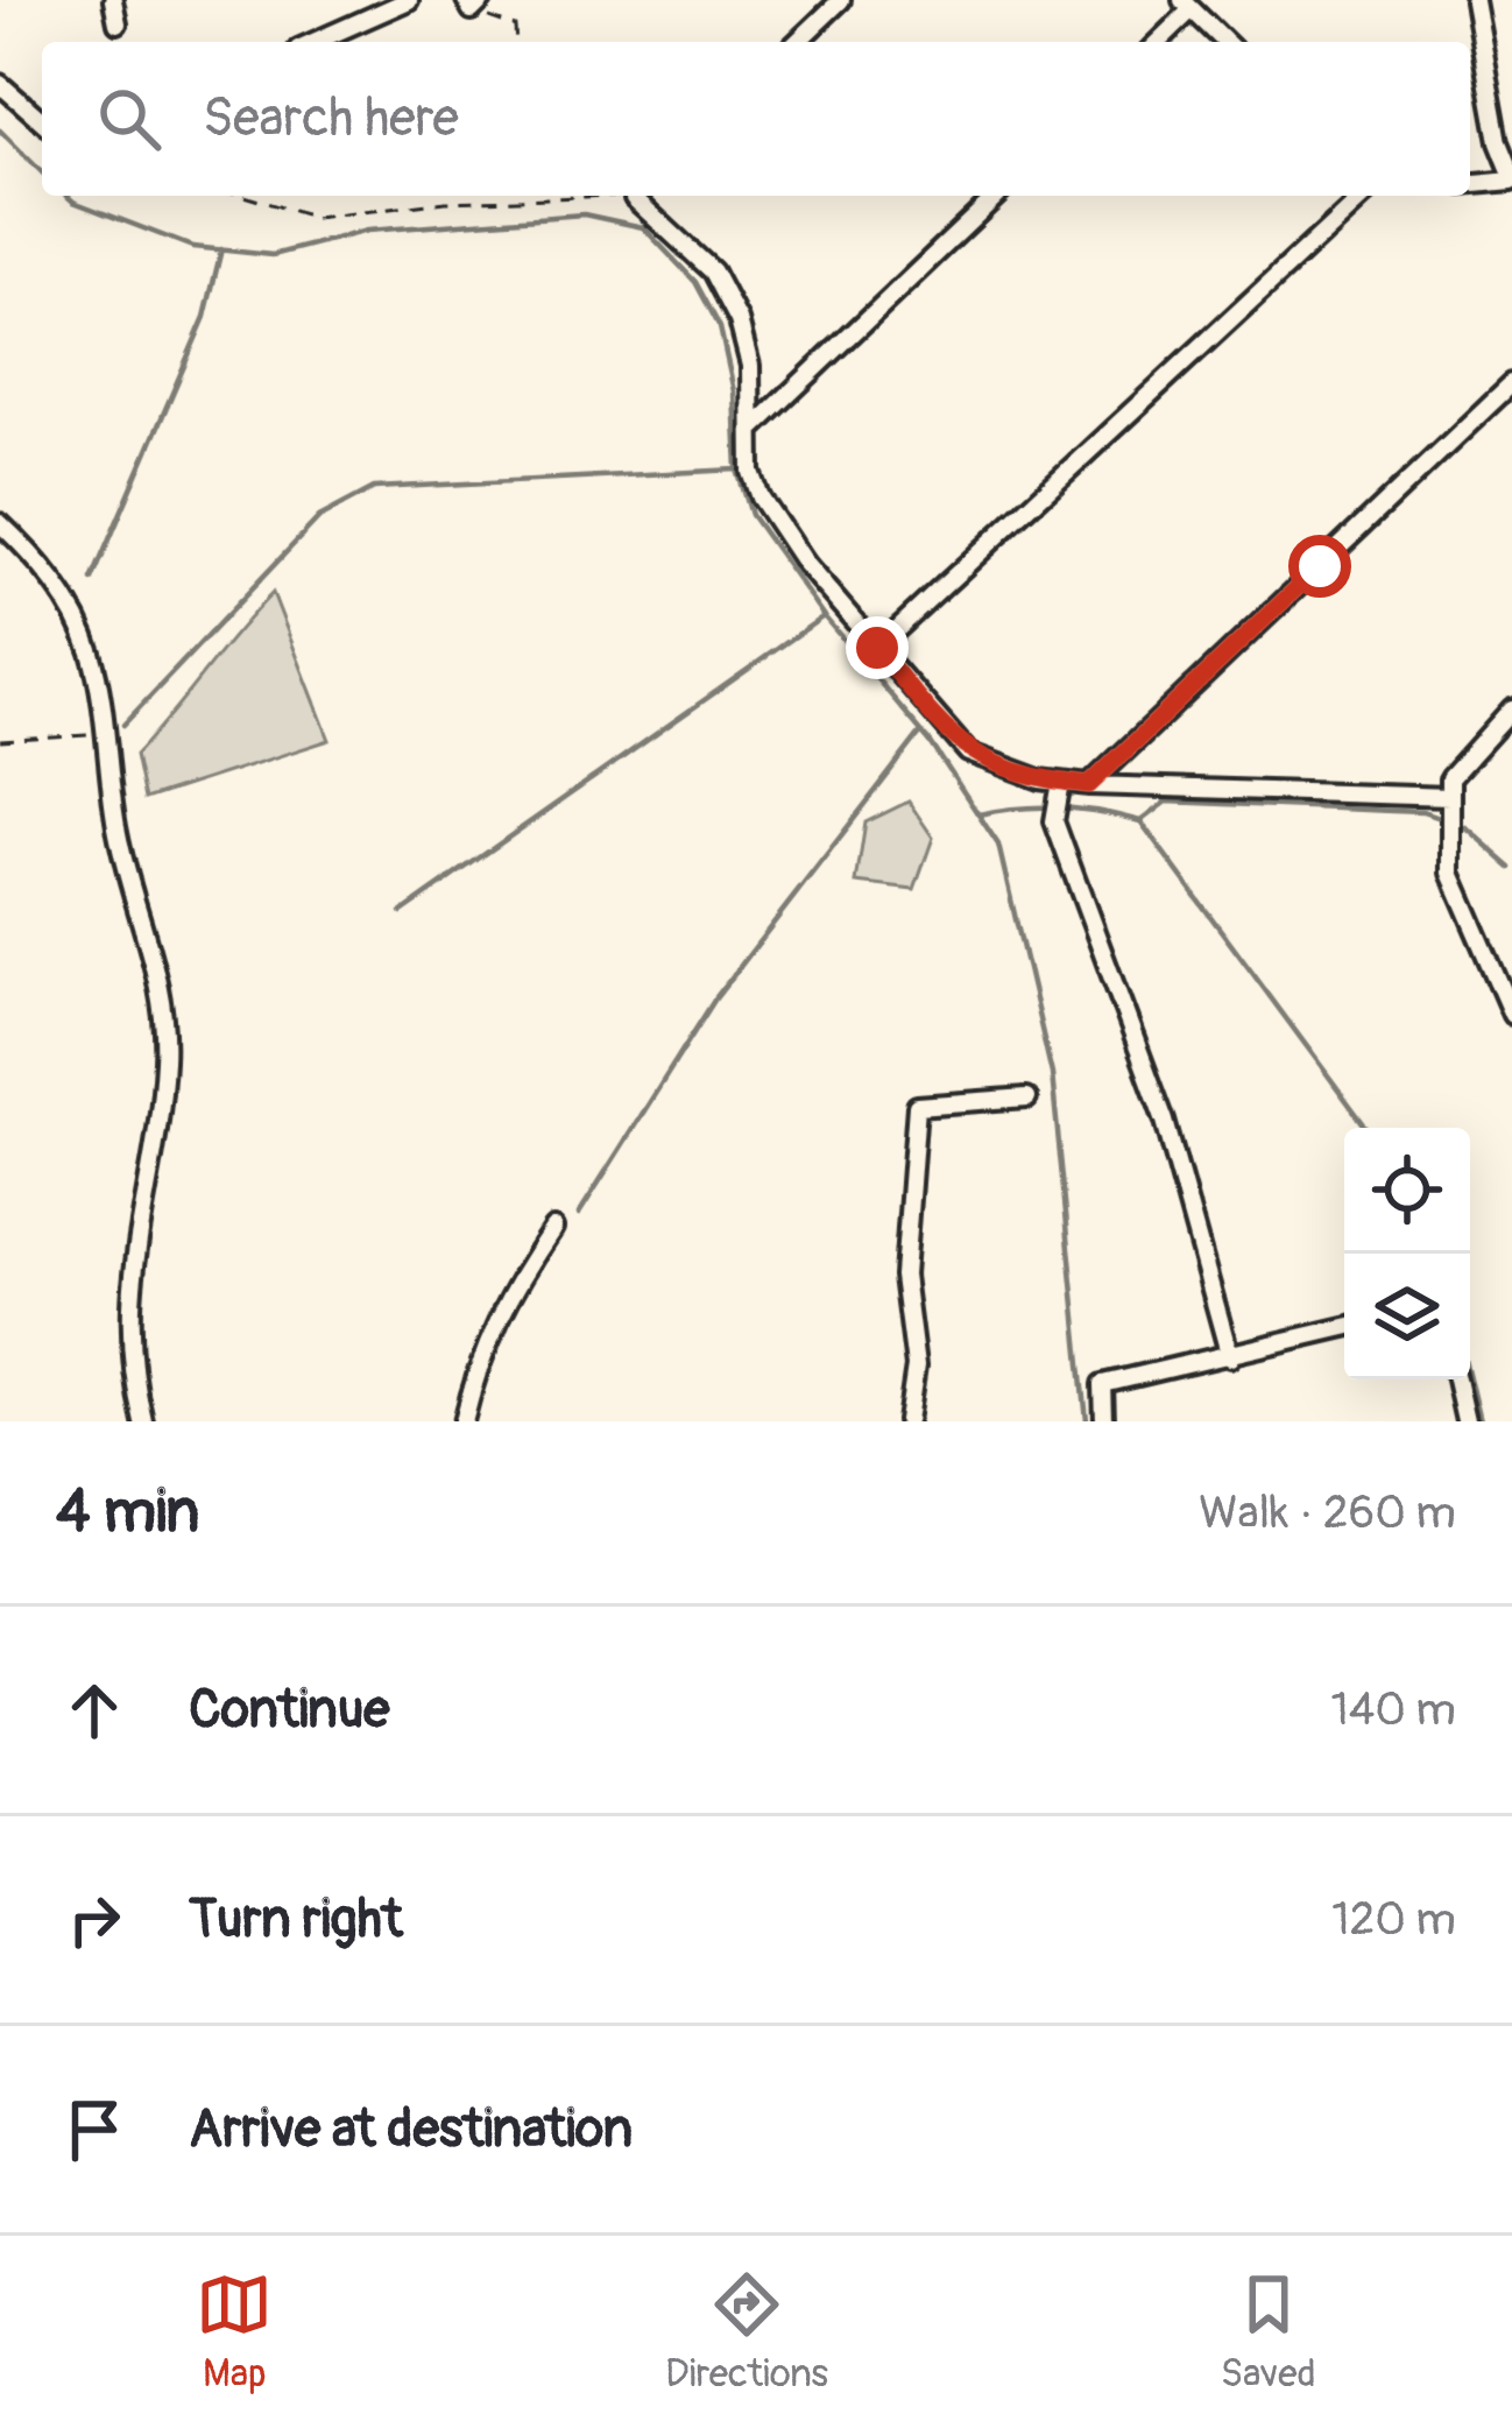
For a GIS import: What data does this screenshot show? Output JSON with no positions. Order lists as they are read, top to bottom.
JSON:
{
  "page": {
    "search": "Search here",
    "heading": ["4 min", "Walk · 260 m"],
    "list": [
      ["Continue", "140 m"],
      ["Turn right", "120 m"],
      "Arrive at destination"
    ],
    "nav": ["Map", "Directions", "Saved"]
  }
}
